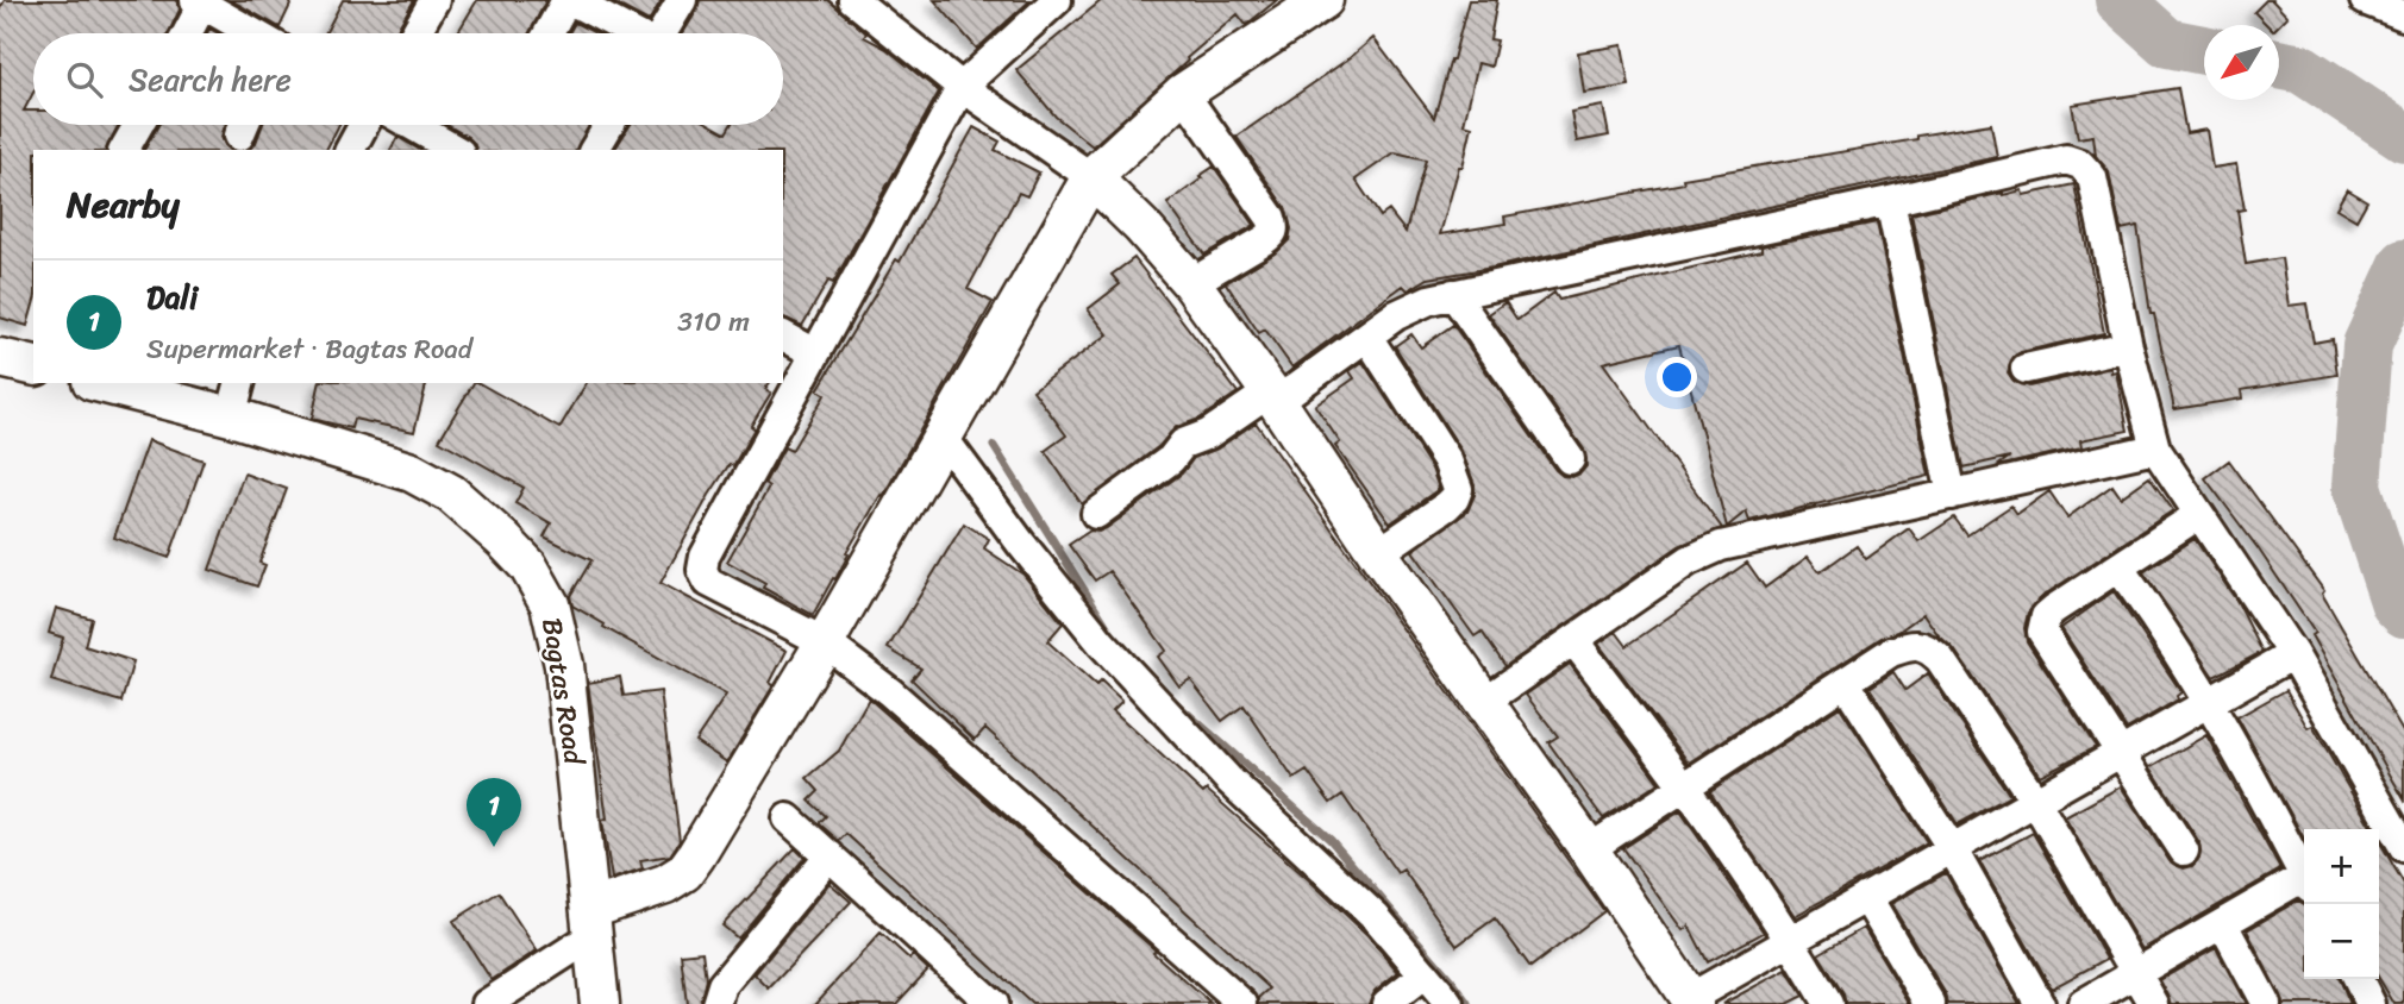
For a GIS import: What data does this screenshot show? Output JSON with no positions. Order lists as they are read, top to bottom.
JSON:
{
  "streets": {
    "street": ["Bagtas Road"]
  },
  "north": "bottom left",
  "page": {
    "search": "Search here",
    "heading": "Nearby",
    "list": [
      {
        "mark": "1",
        "name": "Dali",
        "note": "Supermarket · Bagtas Road",
        "value": "310 m"
      }
    ],
    "pins": "1",
    "map_buttons": ["+", "−"]
  }
}
